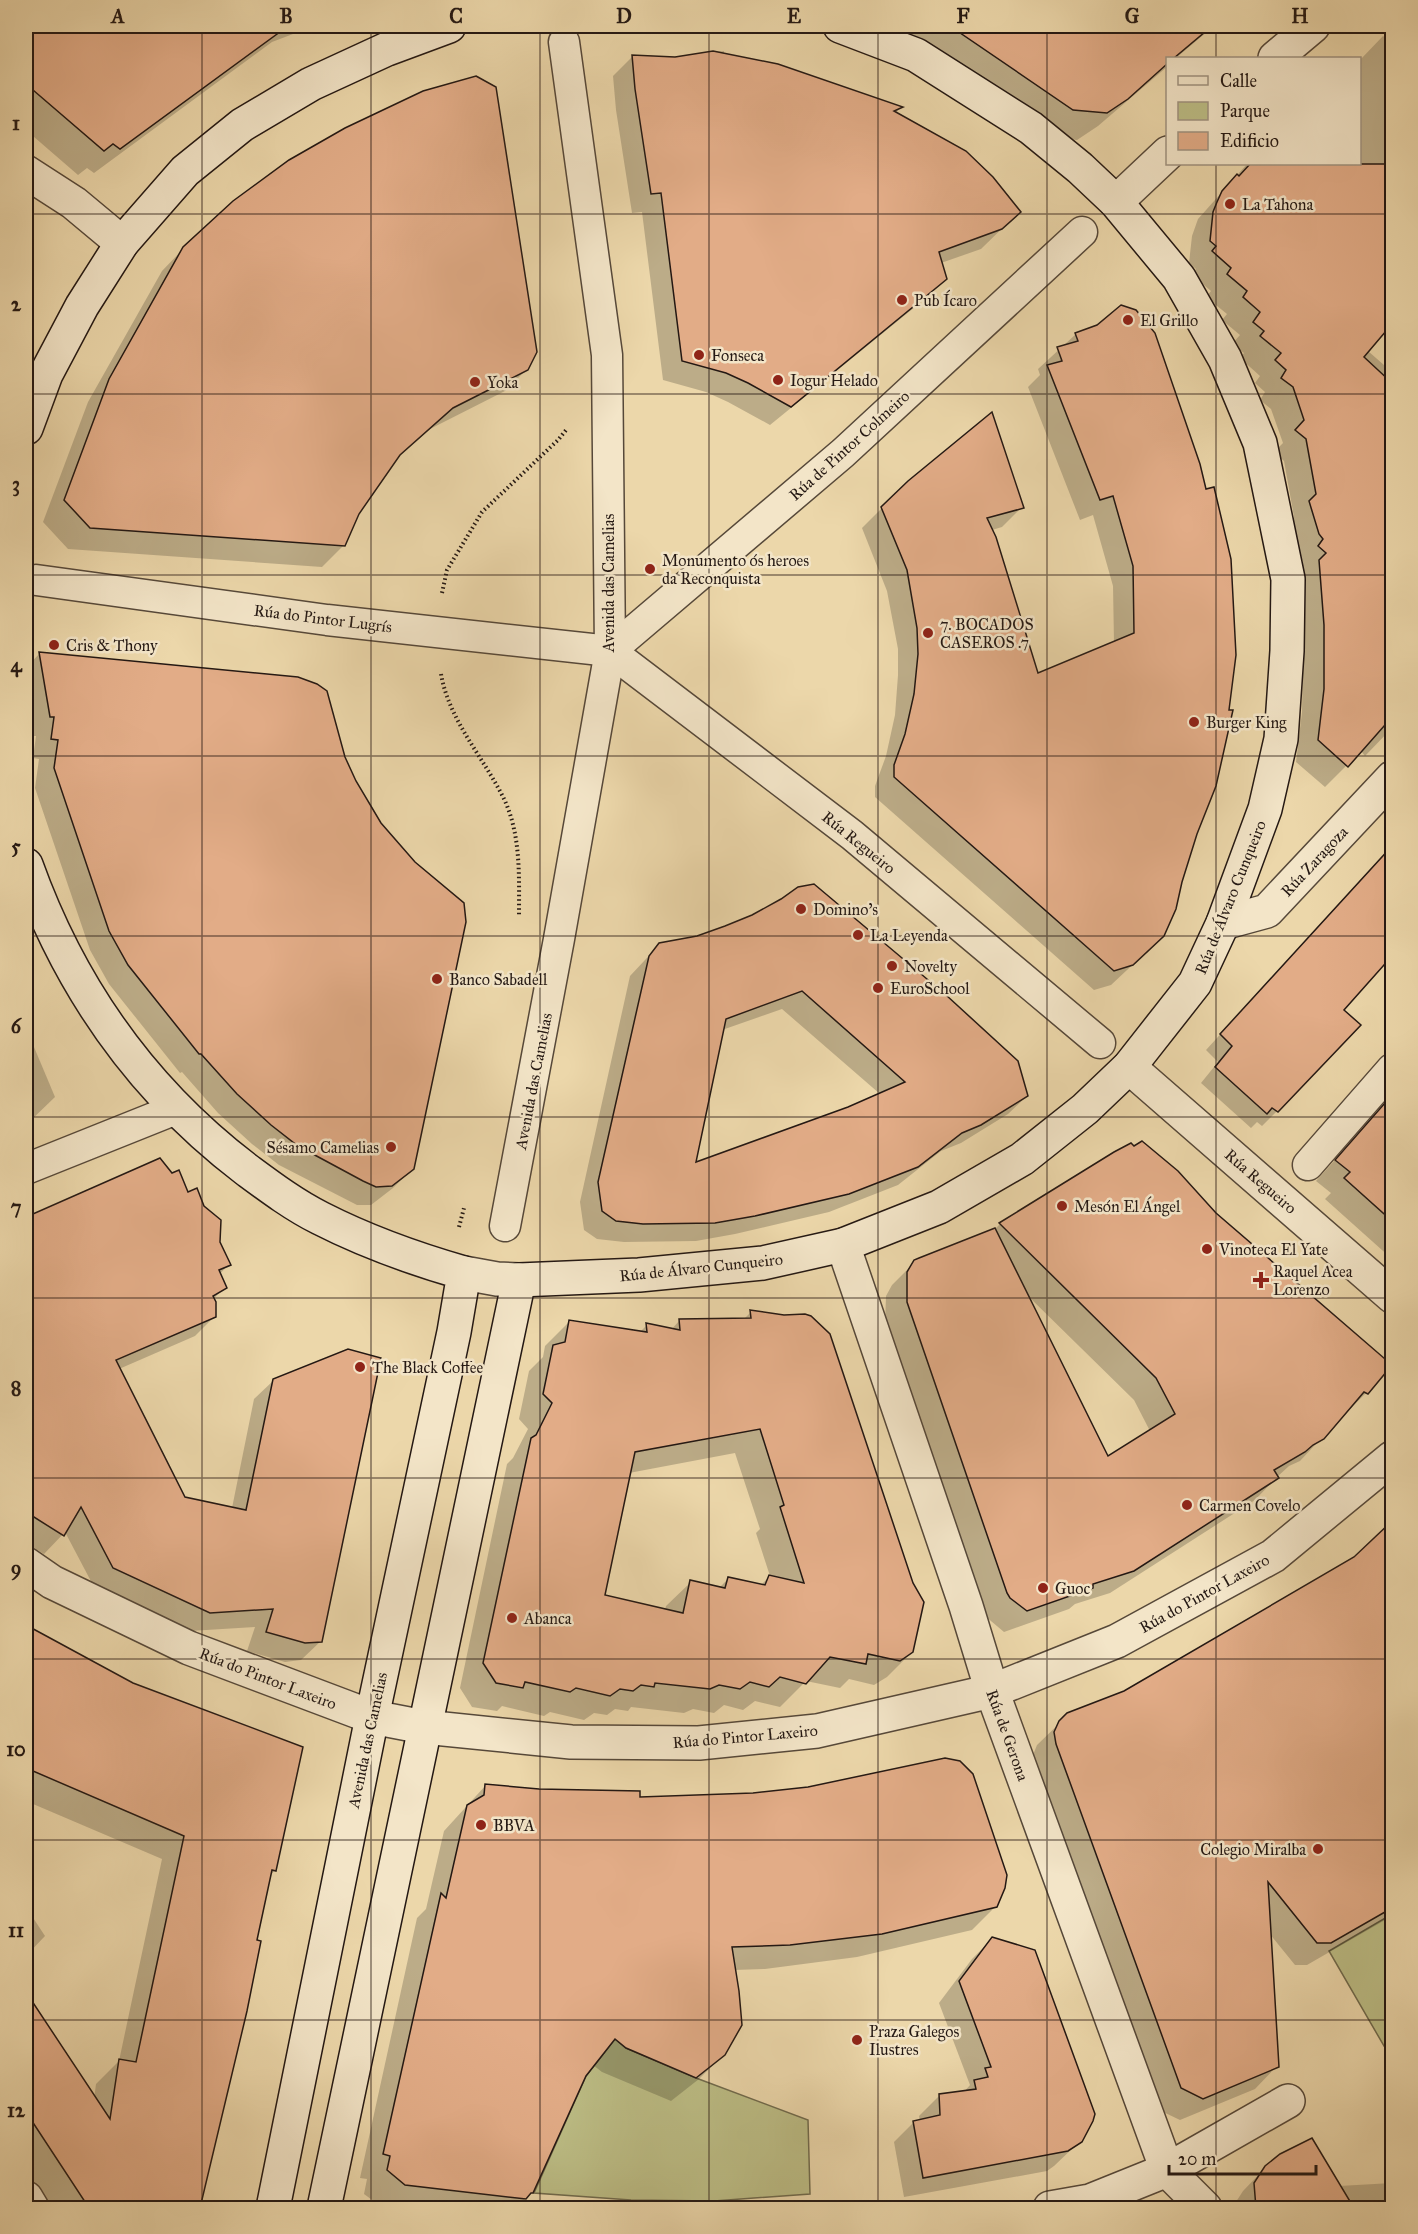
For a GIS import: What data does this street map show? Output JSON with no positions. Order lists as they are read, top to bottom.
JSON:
{
  "streets": {
    "main road": [
      "Avenida das Camelias",
      "Rúa Regueiro",
      "Rúa Zaragoza",
      "Rúa de Álvaro Cunqueiro",
      "Rúa do Pintor Laxeiro",
      "Rúa de Gerona"
    ],
    "street": ["Rúa de Pintor Colmeiro", "Rúa do Pintor Lugrís"]
  },
  "crossings": [
    ["Rúa de Pintor Colmeiro", "Avenida das Camelias"],
    ["Rúa de Pintor Colmeiro", "Rúa do Pintor Lugrís"],
    ["Rúa de Pintor Colmeiro", "Rúa Regueiro"],
    ["Avenida das Camelias", "Rúa do Pintor Lugrís"],
    ["Avenida das Camelias", "Rúa Regueiro"],
    ["Avenida das Camelias", "Rúa de Álvaro Cunqueiro"],
    ["Avenida das Camelias", "Rúa do Pintor Laxeiro"],
    ["Rúa do Pintor Lugrís", "Rúa Regueiro"],
    ["Rúa Regueiro", "Rúa de Álvaro Cunqueiro"],
    ["Rúa Zaragoza", "Rúa de Álvaro Cunqueiro"],
    ["Rúa de Álvaro Cunqueiro", "Rúa de Gerona"],
    ["Rúa do Pintor Laxeiro", "Rúa de Gerona"]
  ],
  "places": {
    "other": [
      "La Tahona",
      "Pub Ícaro",
      "El Grillo",
      "Fonseca",
      "Iogur Helado",
      "Yoka",
      "Monumento ós heroes da Reconquista",
      "7. BOCADOS CASEROS .7",
      "Cris & Thony",
      "Burger King",
      "Domino's",
      "La Leyenda",
      "Novelty",
      "Banco Sabadell",
      "EuroSchool",
      "Sésamo Camelias",
      "Mesón El Ángel",
      "Vinoteca El Yate",
      "The Black Coffee",
      "Carmen Covelo",
      "Guoc",
      "Abanca",
      "BBVA",
      "Colegio Miralba",
      "Praza Galegos Ilustres"
    ],
    "health": ["Raquel Acea Lorenzo"]
  },
  "legend": ["Calle", "Parque", "Edificio"],
  "scale_bar": "20 m",
  "grid": {
    "columns": [
      "A",
      "B",
      "C",
      "D",
      "E",
      "F",
      "G",
      "H"
    ],
    "rows": [
      "1",
      "2",
      "3",
      "4",
      "5",
      "6",
      "7",
      "8",
      "9",
      "10",
      "11",
      "12"
    ]
  }
}
